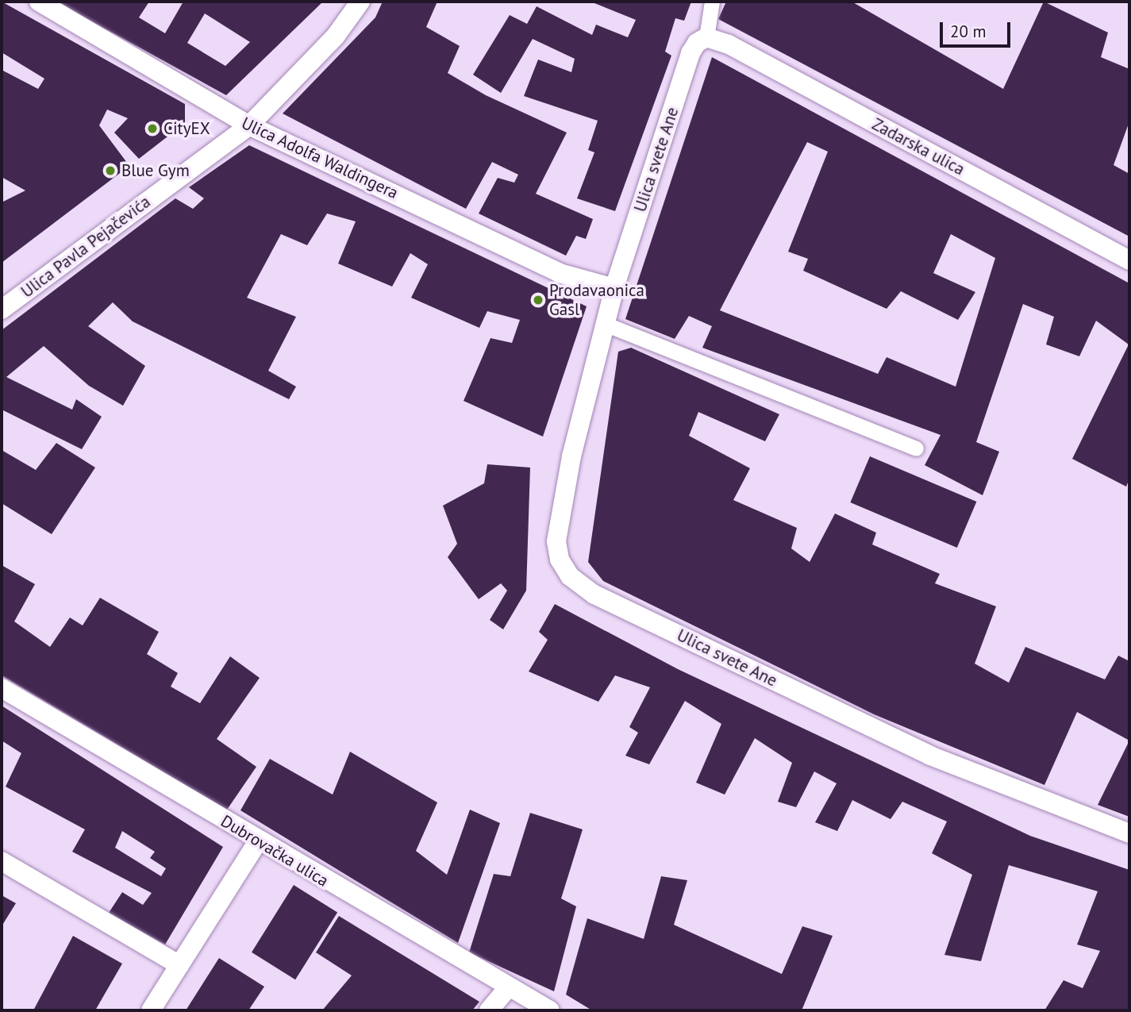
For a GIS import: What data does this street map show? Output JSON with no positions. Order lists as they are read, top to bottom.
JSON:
{
  "streets": {
    "street": [
      "Zadarska ulica",
      "Ulica Adolfa Waldingera",
      "Ulica svete Ane",
      "Ulica Pavla Pejačevića",
      "Dubrovačka ulica"
    ]
  },
  "crossings": [
    ["Zadarska ulica", "Ulica svete Ane"],
    ["Ulica Adolfa Waldingera", "Ulica svete Ane"],
    ["Ulica Adolfa Waldingera", "Ulica Pavla Pejačevića"]
  ],
  "places": ["CityEX", "Blue Gym", "Prodavaonica Gasl"],
  "scale_bar": "20 m"
}
